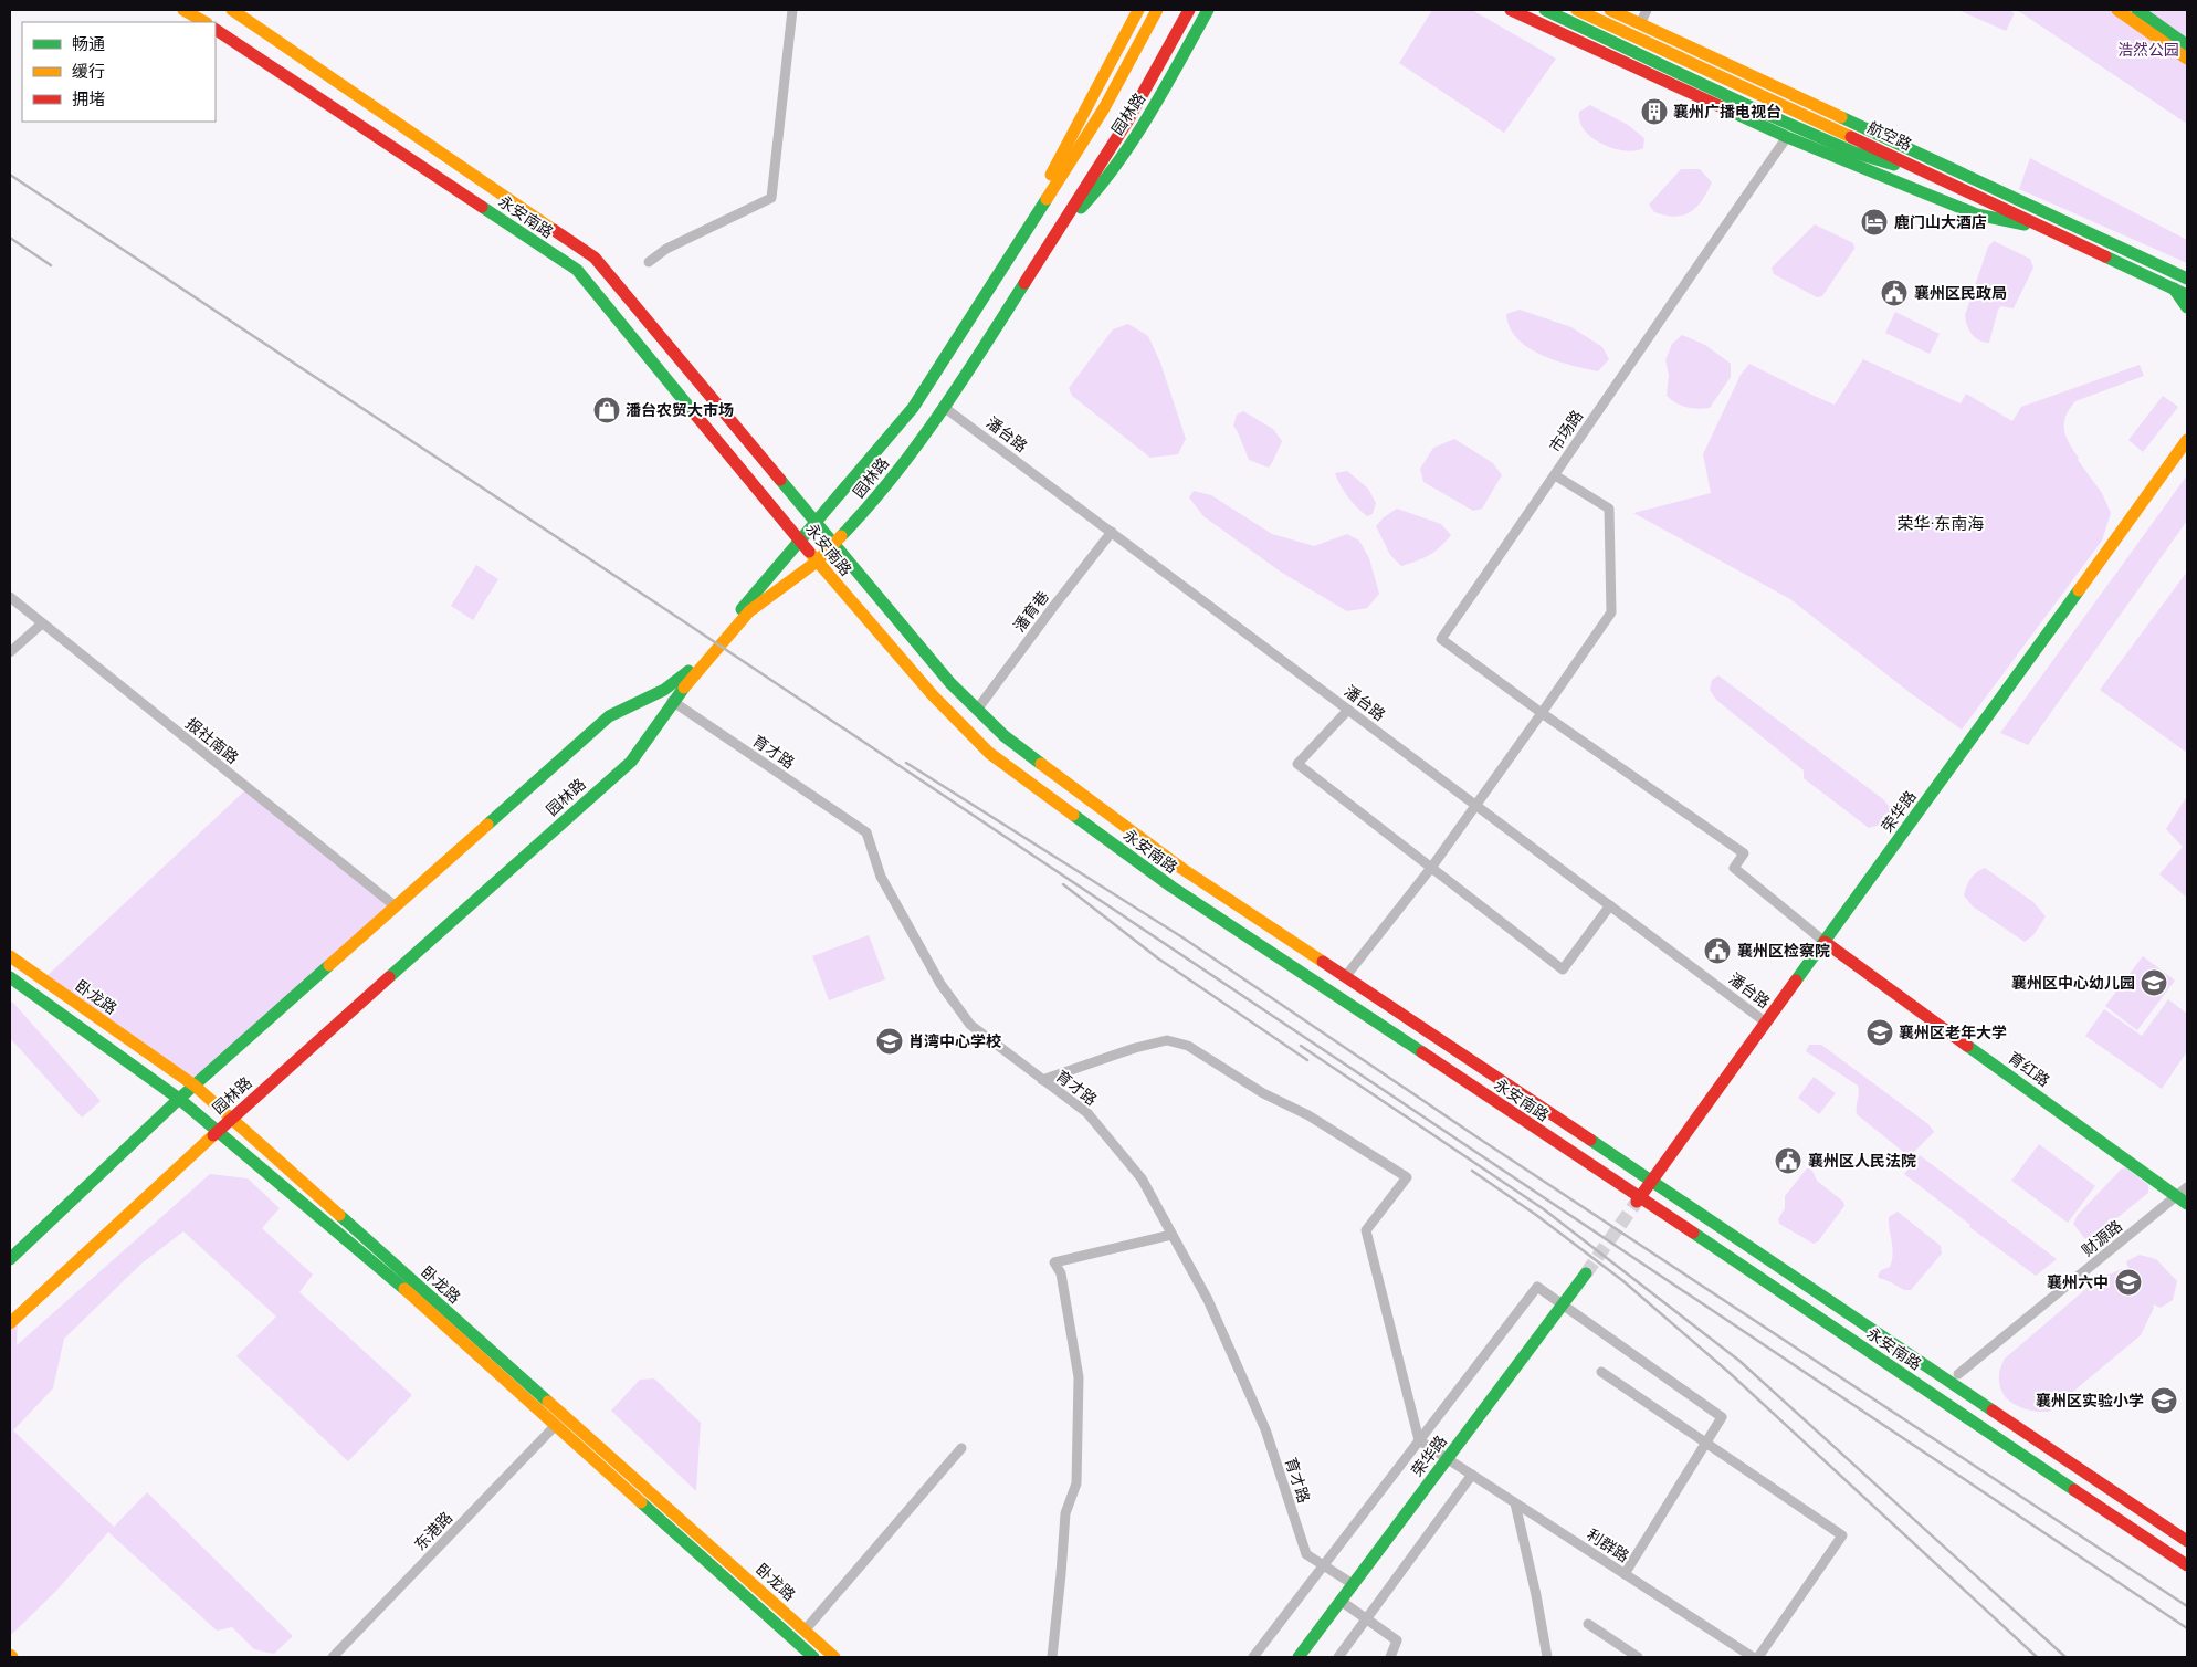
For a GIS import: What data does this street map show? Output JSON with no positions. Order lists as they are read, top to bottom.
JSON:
{
  "streets": {
    "main road": [
      "园林路",
      "航空路",
      "永安南路",
      "荣华路",
      "卧龙路",
      "育红路"
    ],
    "street": [
      "市场路",
      "潘台路",
      "潘育巷",
      "报社南路",
      "育才路",
      "财源路",
      "东港路",
      "利群路"
    ]
  },
  "crossings": [
    ["园林路", "永安南路"],
    ["园林路", "潘台路"],
    ["园林路", "报社南路"],
    ["园林路", "育才路"],
    ["园林路", "卧龙路"],
    ["永安南路", "潘育巷"],
    ["永安南路", "荣华路"],
    ["潘台路", "潘育巷"],
    ["潘台路", "荣华路"],
    ["育才路", "荣华路"],
    ["荣华路", "育红路"],
    ["荣华路", "利群路"],
    ["卧龙路", "东港路"],
    ["育红路", "财源路"]
  ],
  "districts": ["荣华·东南海"],
  "parks": ["浩然公园"],
  "places": {
    "building": ["襄州广播电视台"],
    "hotel": ["鹿门山大酒店"],
    "public building": ["襄州区民政局", "襄州区检察院", "襄州区人民法院"],
    "shop": ["潘台农贸大市场"],
    "school or university": [
      "襄州区中心幼儿园",
      "襄州区老年大学",
      "肖湾中心学校",
      "襄州六中",
      "襄州区实验小学"
    ]
  },
  "legend": ["畅通", "缓行", "拥堵"]
}
